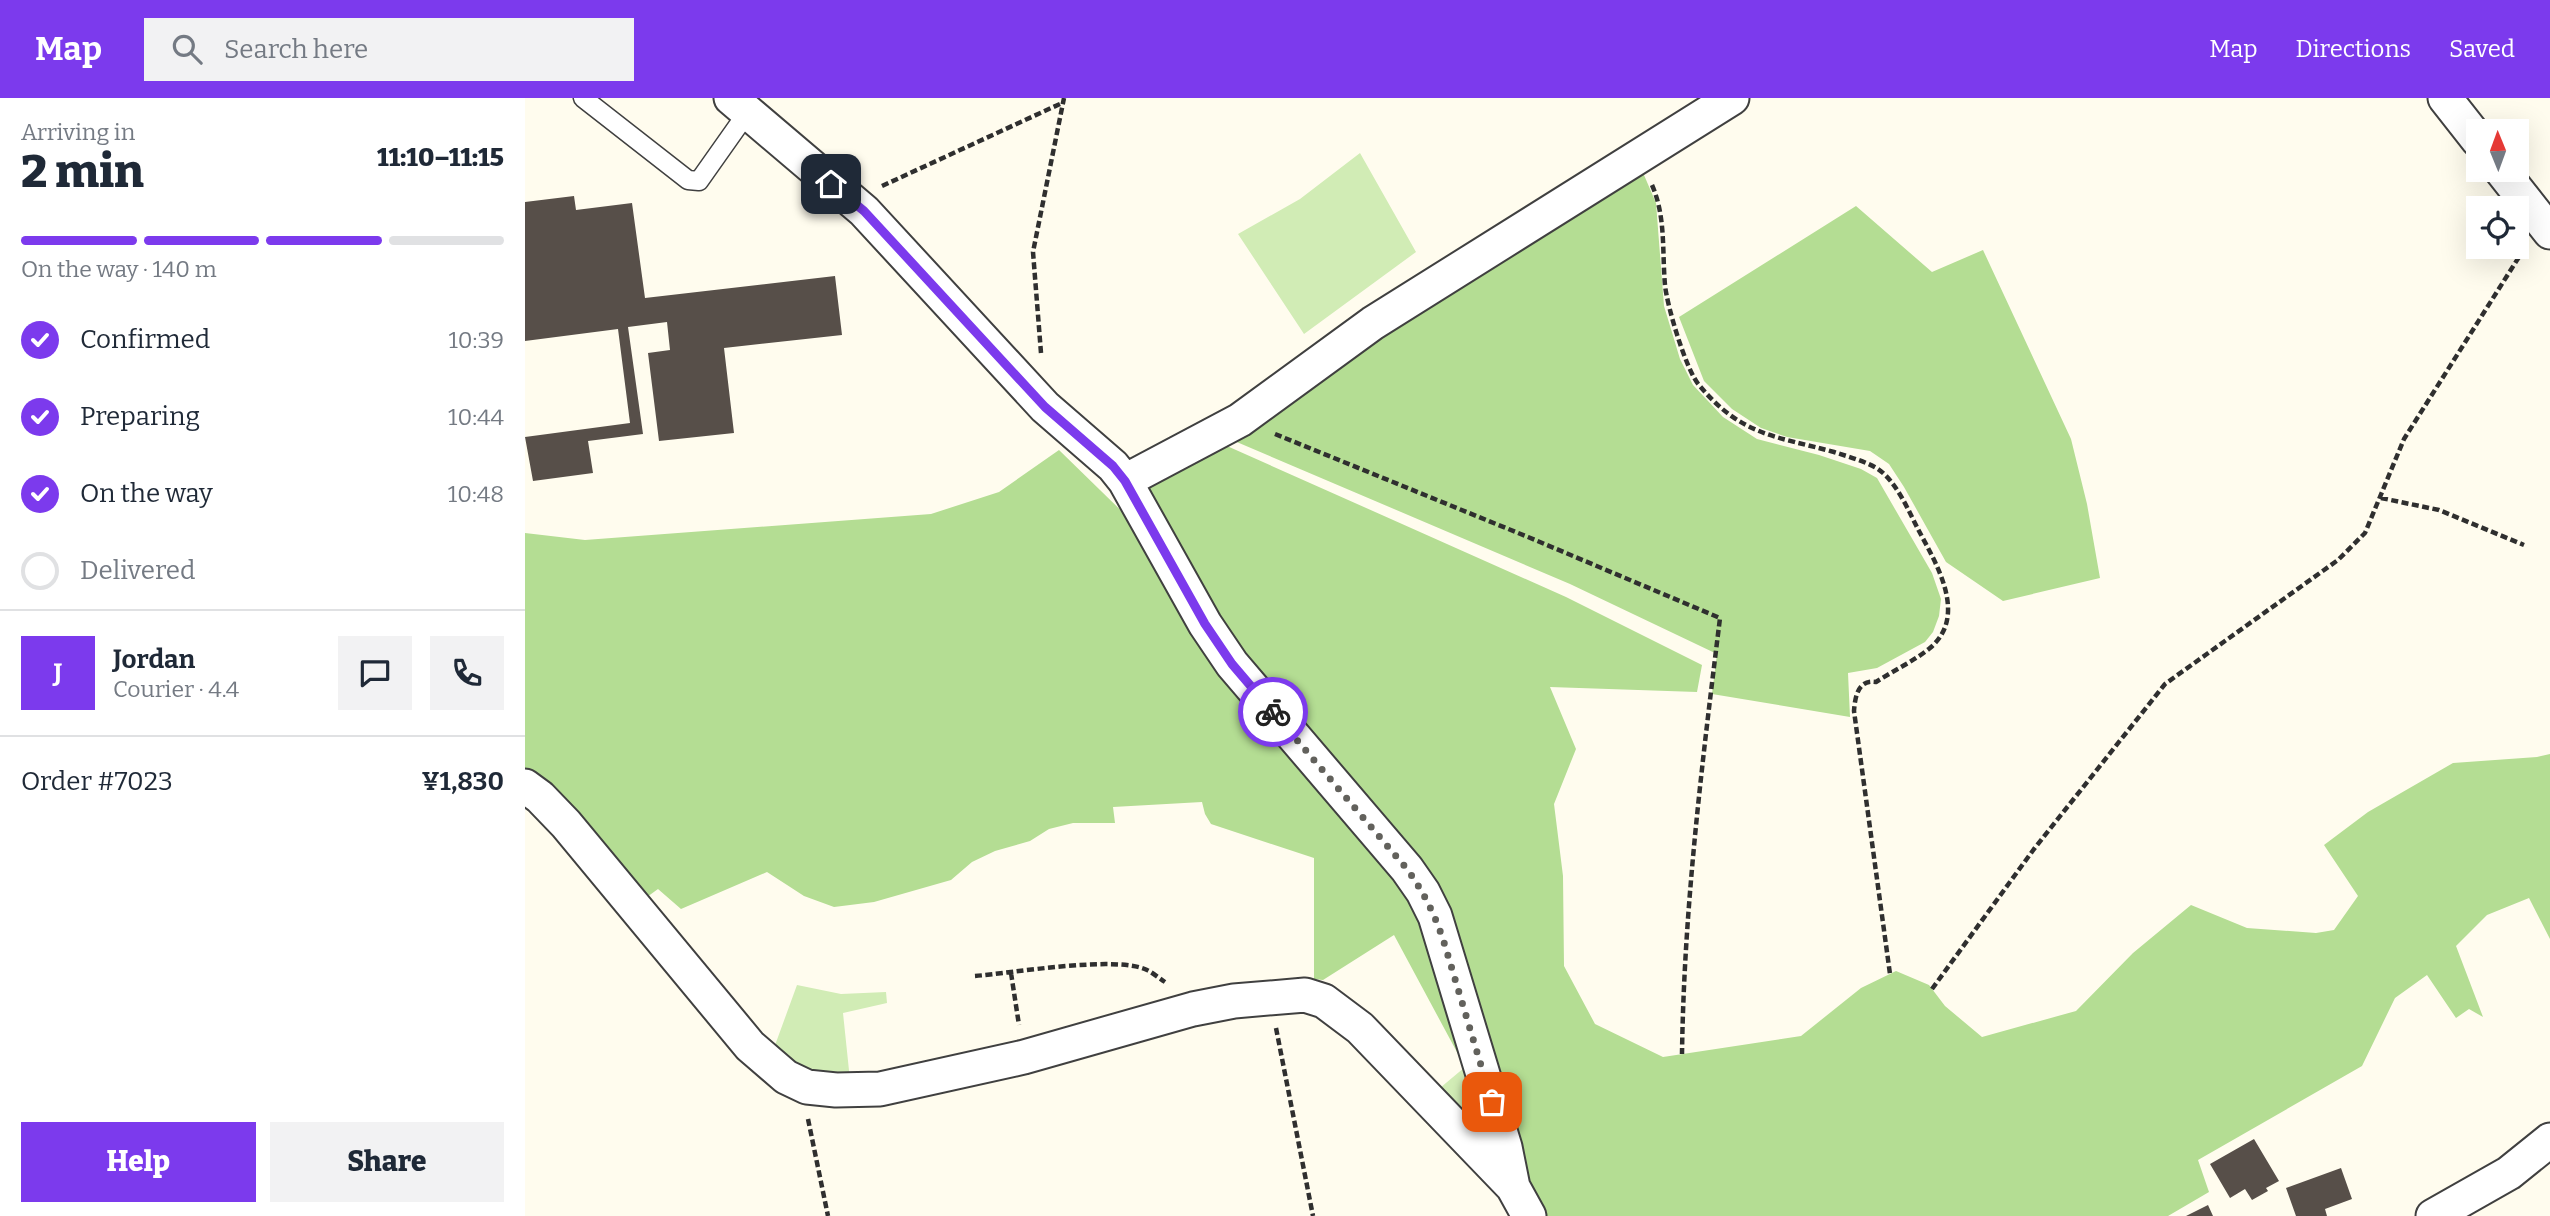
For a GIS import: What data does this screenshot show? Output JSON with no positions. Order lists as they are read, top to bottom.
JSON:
{
  "north": "top",
  "page": {
    "header": "Map",
    "search": "Search here",
    "nav": ["Map", "Directions", "Saved"],
    "heading": ["2 min", "Arriving in", "11:10–11:15"],
    "panel": [
      "Jordan",
      "Courier · 4.4",
      "Order #7023",
      "¥1,830"
    ],
    "bar": "On the way · 140 m",
    "list": [
      ["Confirmed", "10:39"],
      ["Preparing", "10:44"],
      ["On the way", "10:48"],
      "Delivered"
    ],
    "round": "J",
    "buttons": ["Help", "Share"]
  }
}
